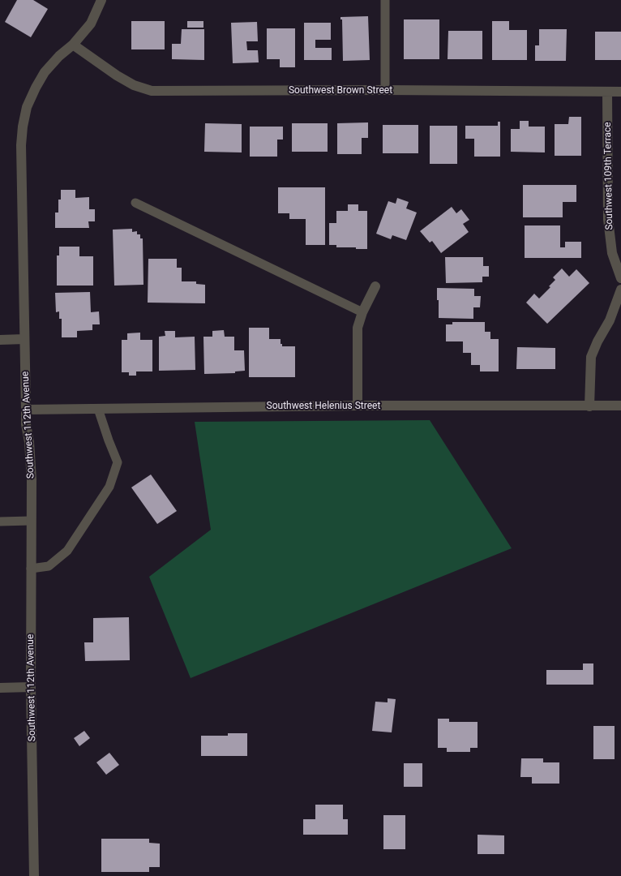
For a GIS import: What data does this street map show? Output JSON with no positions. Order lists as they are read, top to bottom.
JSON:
{
  "streets": {
    "street": [
      "Southwest Brown Street",
      "Southwest 109th Terrace",
      "Southwest Helenius Street",
      "Southwest 112th Avenue"
    ]
  },
  "crossings": [
    ["Southwest Brown Street", "Southwest 109th Terrace"],
    ["Southwest Brown Street", "Southwest 112th Avenue"],
    ["Southwest Helenius Street", "Southwest 112th Avenue"]
  ]
}
